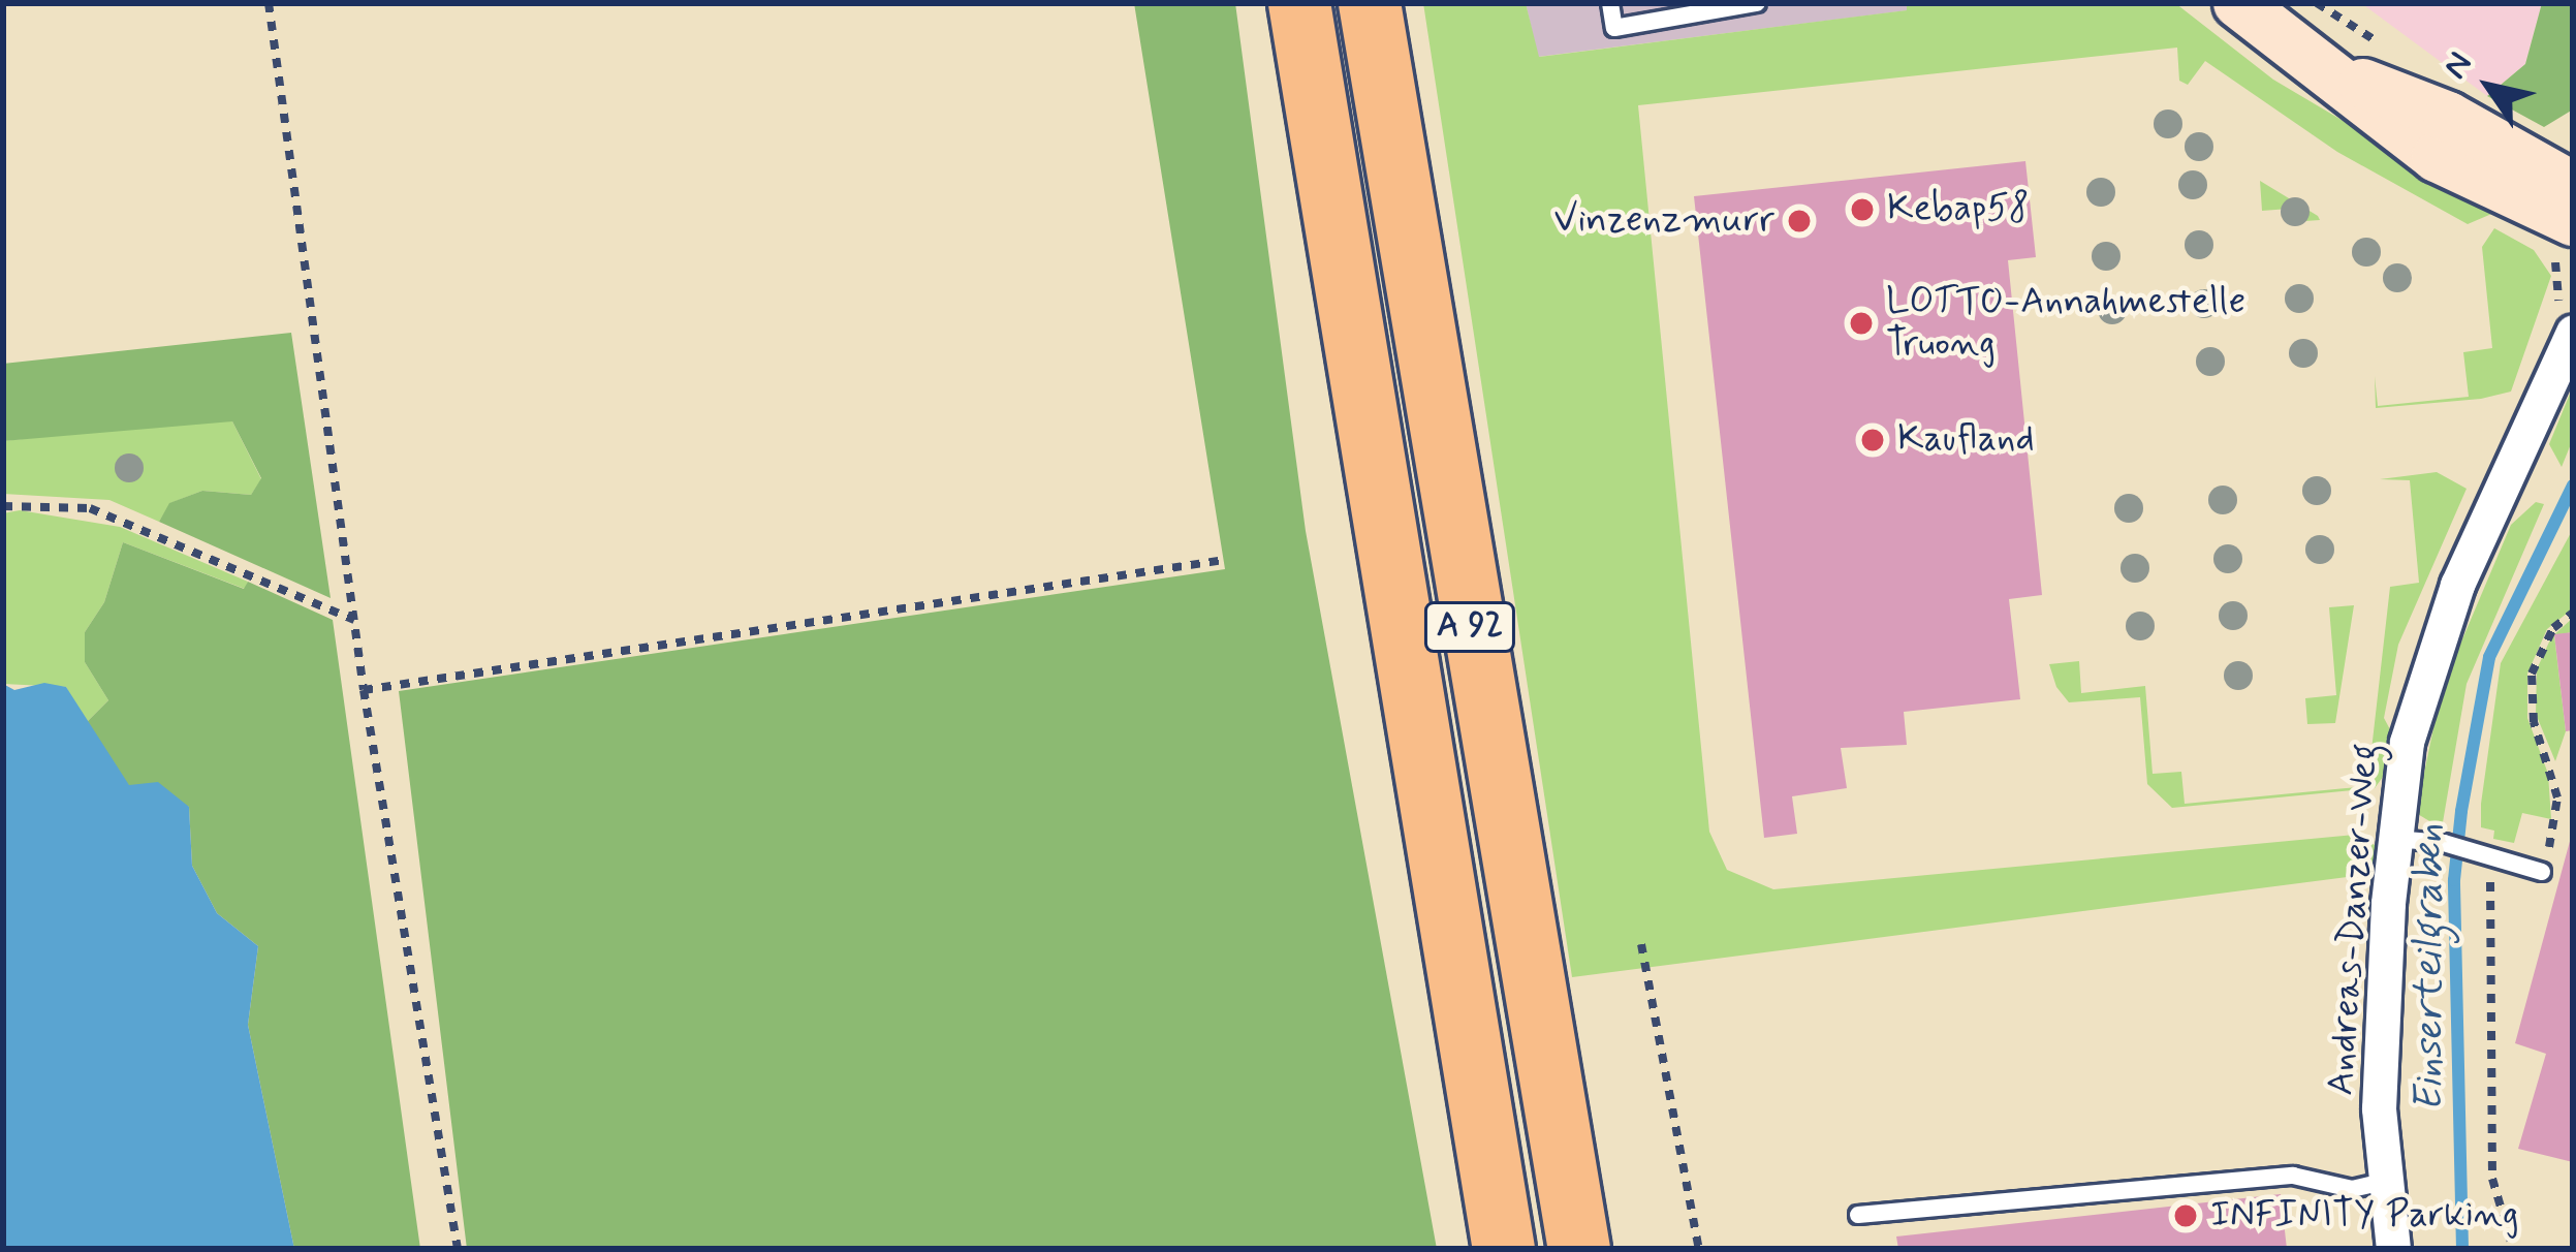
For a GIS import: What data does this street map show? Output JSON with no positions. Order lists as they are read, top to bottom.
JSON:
{
  "streets": {
    "highway": ["A 92"],
    "street": ["Andreas-Danzer-Weg"]
  },
  "water": ["Einserteilgraben"],
  "places": [
    "Kebap58",
    "Vinzenzmurr",
    "LOTTO-Annahmestelle Truong",
    "Kaufland",
    "INFINITY Parking"
  ],
  "north": "top left"
}
